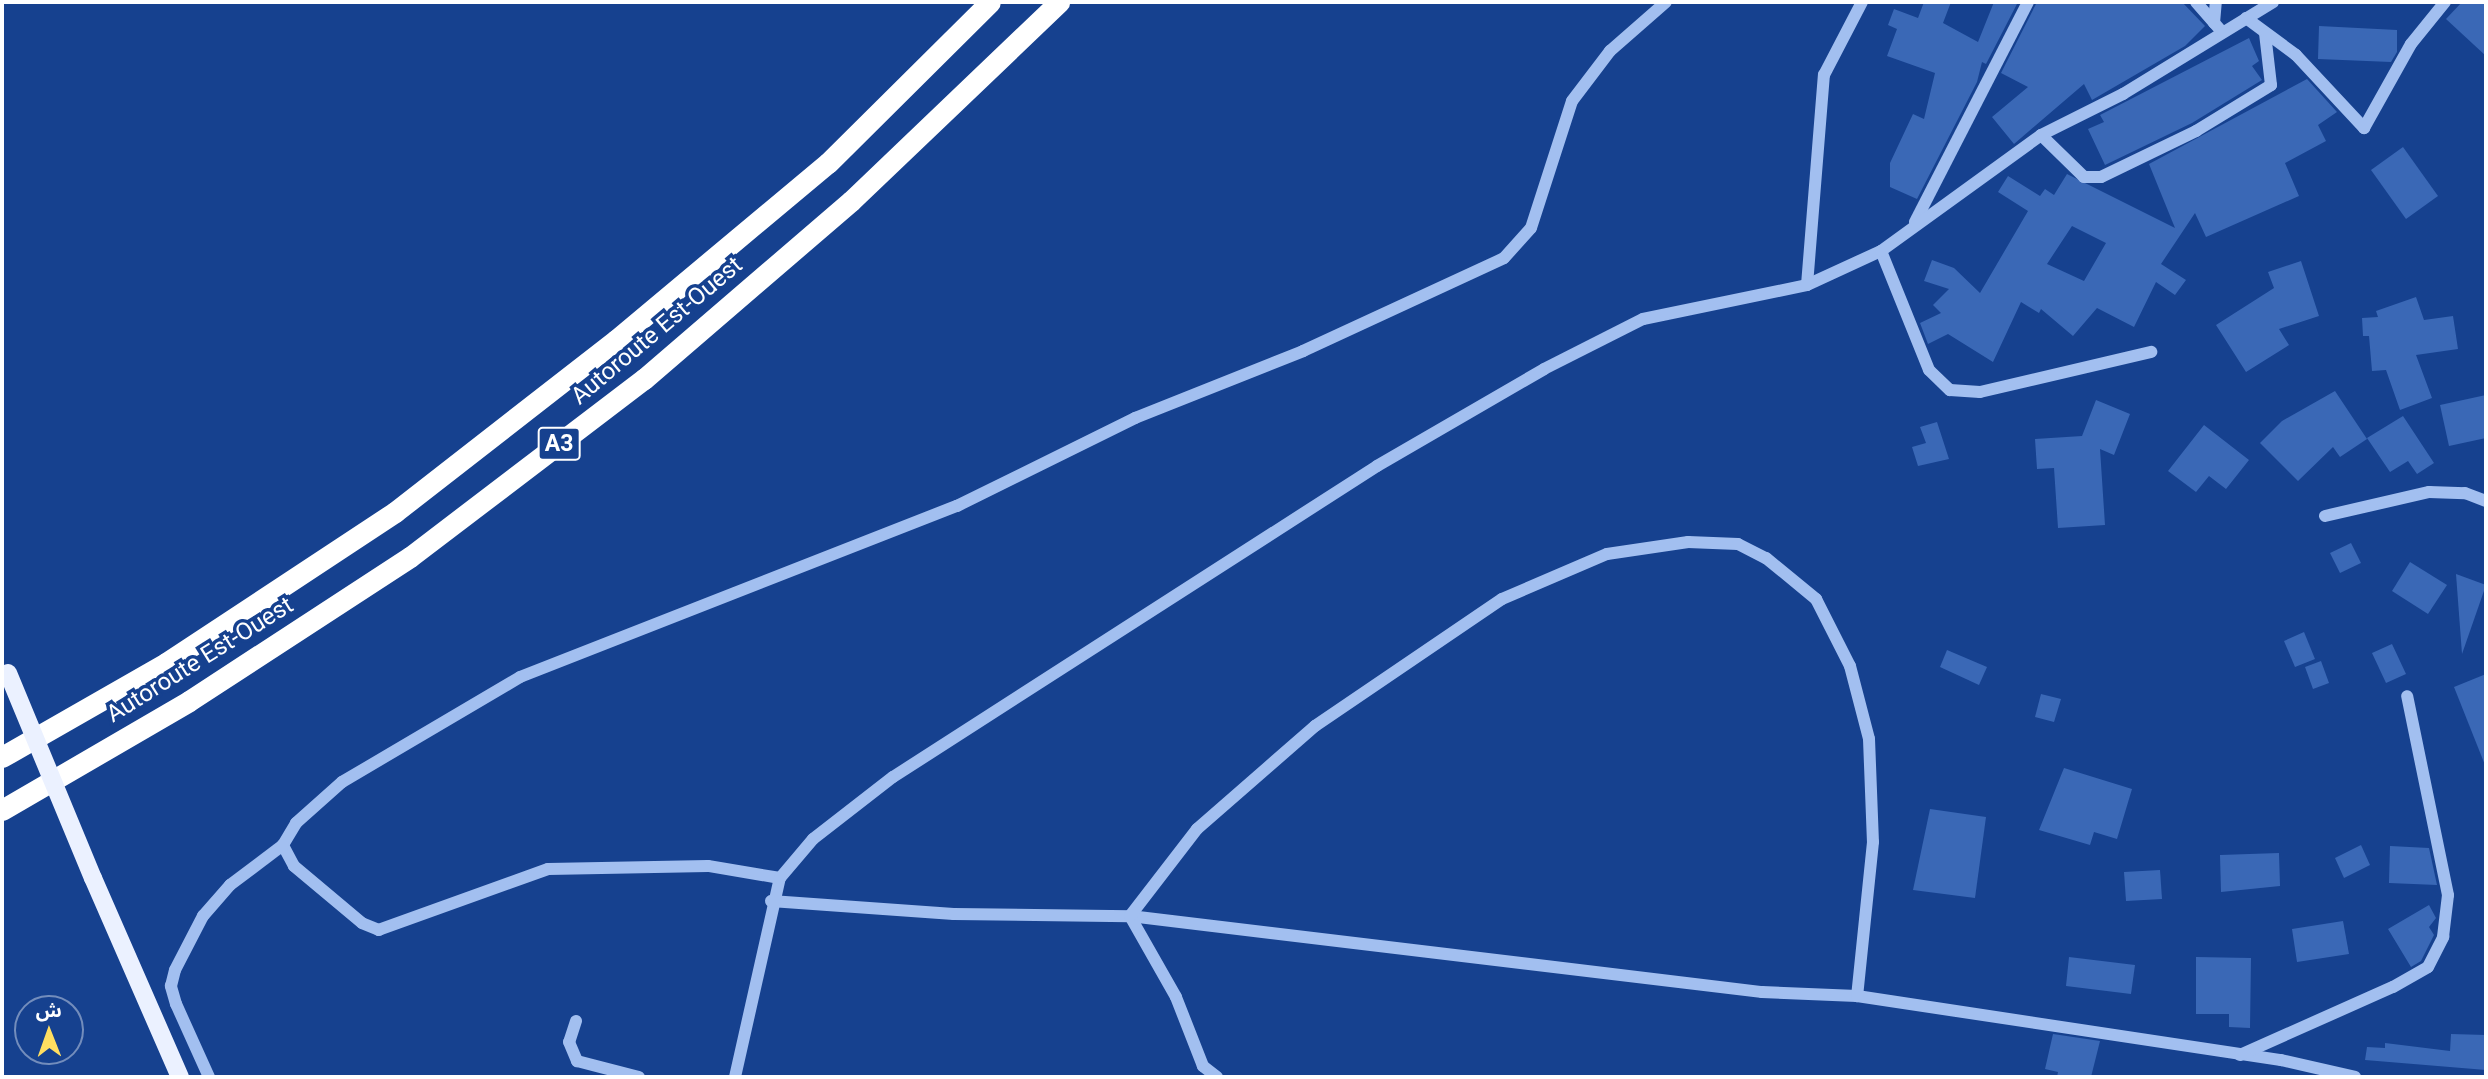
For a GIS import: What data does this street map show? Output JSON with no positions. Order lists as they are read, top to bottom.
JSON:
{
  "streets": {
    "highway": ["Autoroute Est-Ouest", "A3"]
  },
  "north": "top"
}
